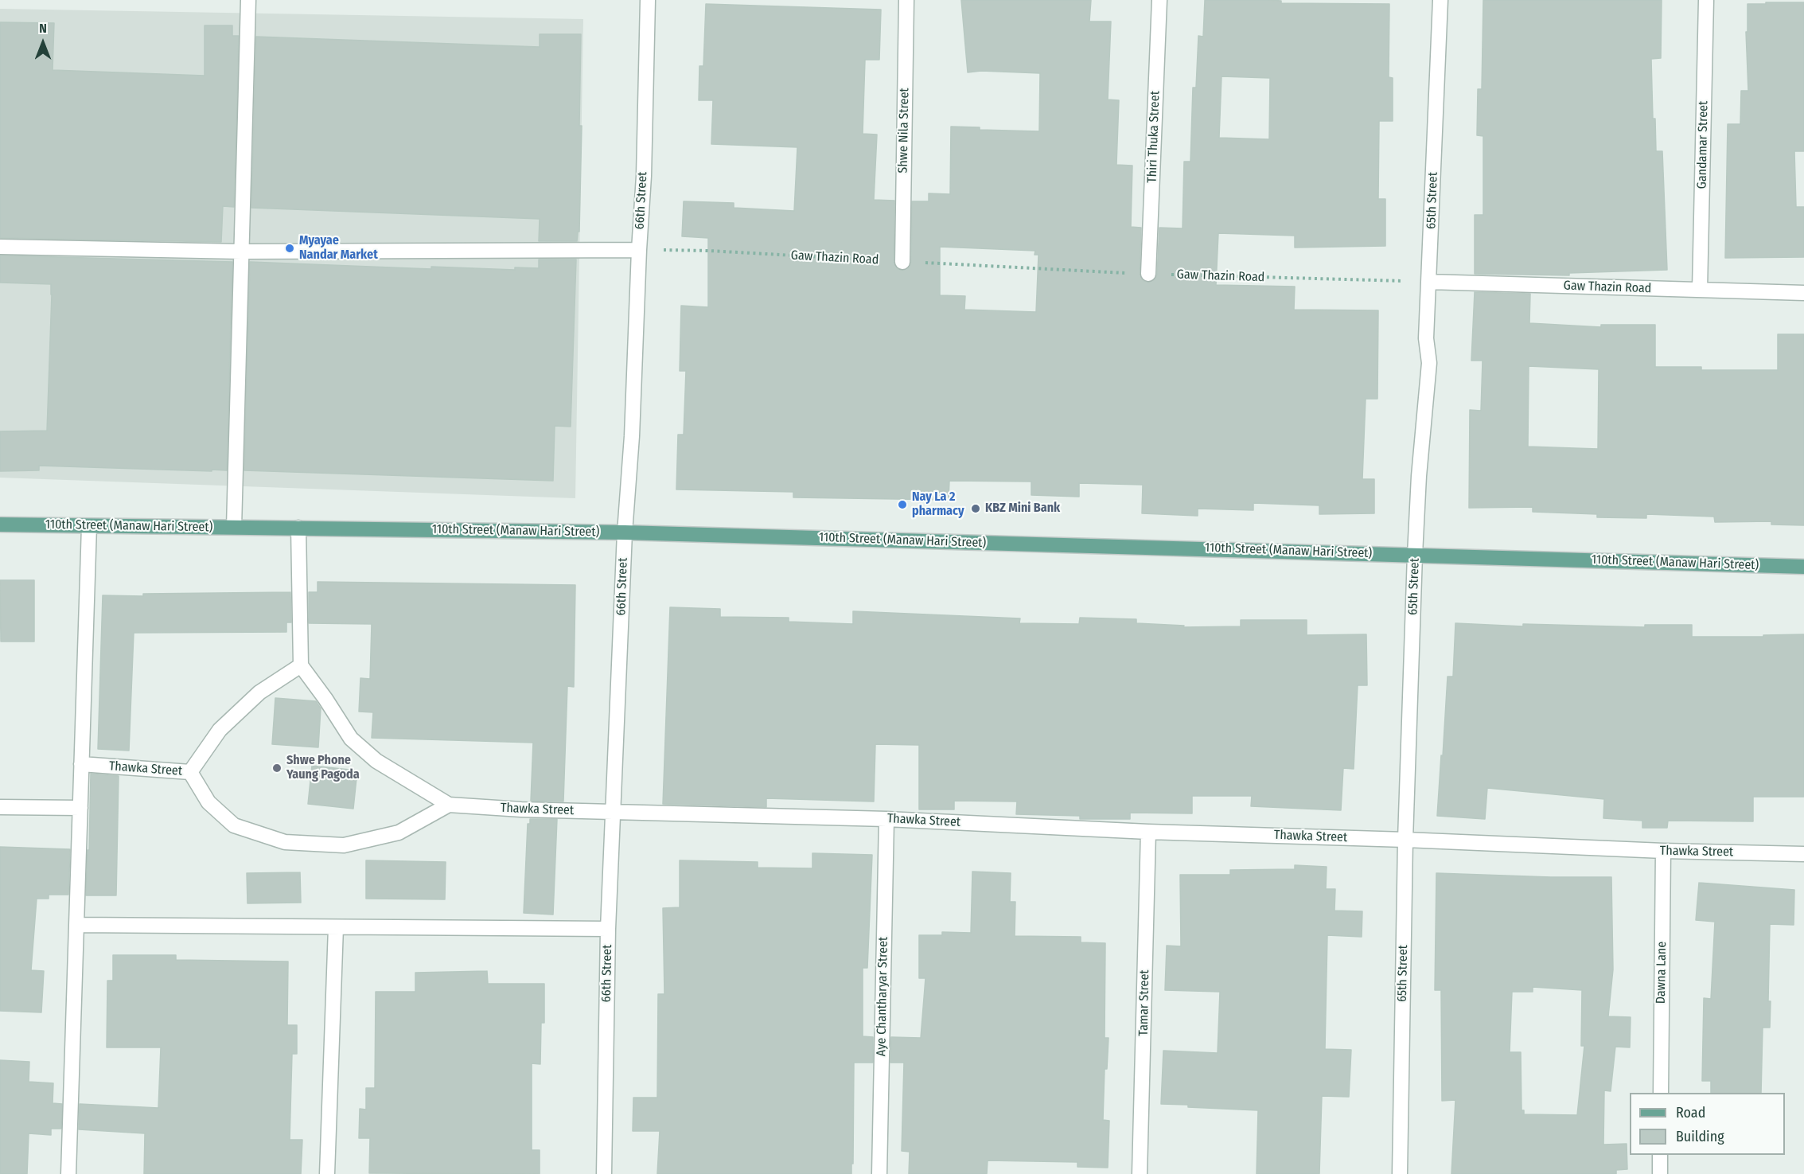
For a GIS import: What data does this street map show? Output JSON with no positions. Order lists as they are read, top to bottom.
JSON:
{
  "streets": {
    "main road": ["110th Street (Manaw Hari Street)"],
    "street": [
      "Shwe Nila Street",
      "Thiri Thuka Street",
      "Gandamar Street",
      "66th Street",
      "65th Street",
      "Gaw Thazin Road",
      "Thawka Street",
      "Dawna Lane",
      "Aye Chantharyar Street",
      "Tamar Street"
    ]
  },
  "crossings": [
    ["Shwe Nila Street", "Gaw Thazin Road"],
    ["Thiri Thuka Street", "Gaw Thazin Road"],
    ["Gandamar Street", "Gaw Thazin Road"],
    ["66th Street", "Gaw Thazin Road"],
    ["66th Street", "110th Street (Manaw Hari Street)"],
    ["66th Street", "Thawka Street"],
    ["65th Street", "Gaw Thazin Road"],
    ["65th Street", "110th Street (Manaw Hari Street)"],
    ["65th Street", "Thawka Street"],
    ["Thawka Street", "Dawna Lane"],
    ["Thawka Street", "Aye Chantharyar Street"],
    ["Thawka Street", "Tamar Street"]
  ],
  "places": [
    "Myayae Nandar Market",
    "Nay La 2 pharmacy",
    "KBZ Mini Bank",
    "Shwe Phone Yaung Pagoda"
  ],
  "legend": ["Road", "Building"],
  "north": "top"
}
